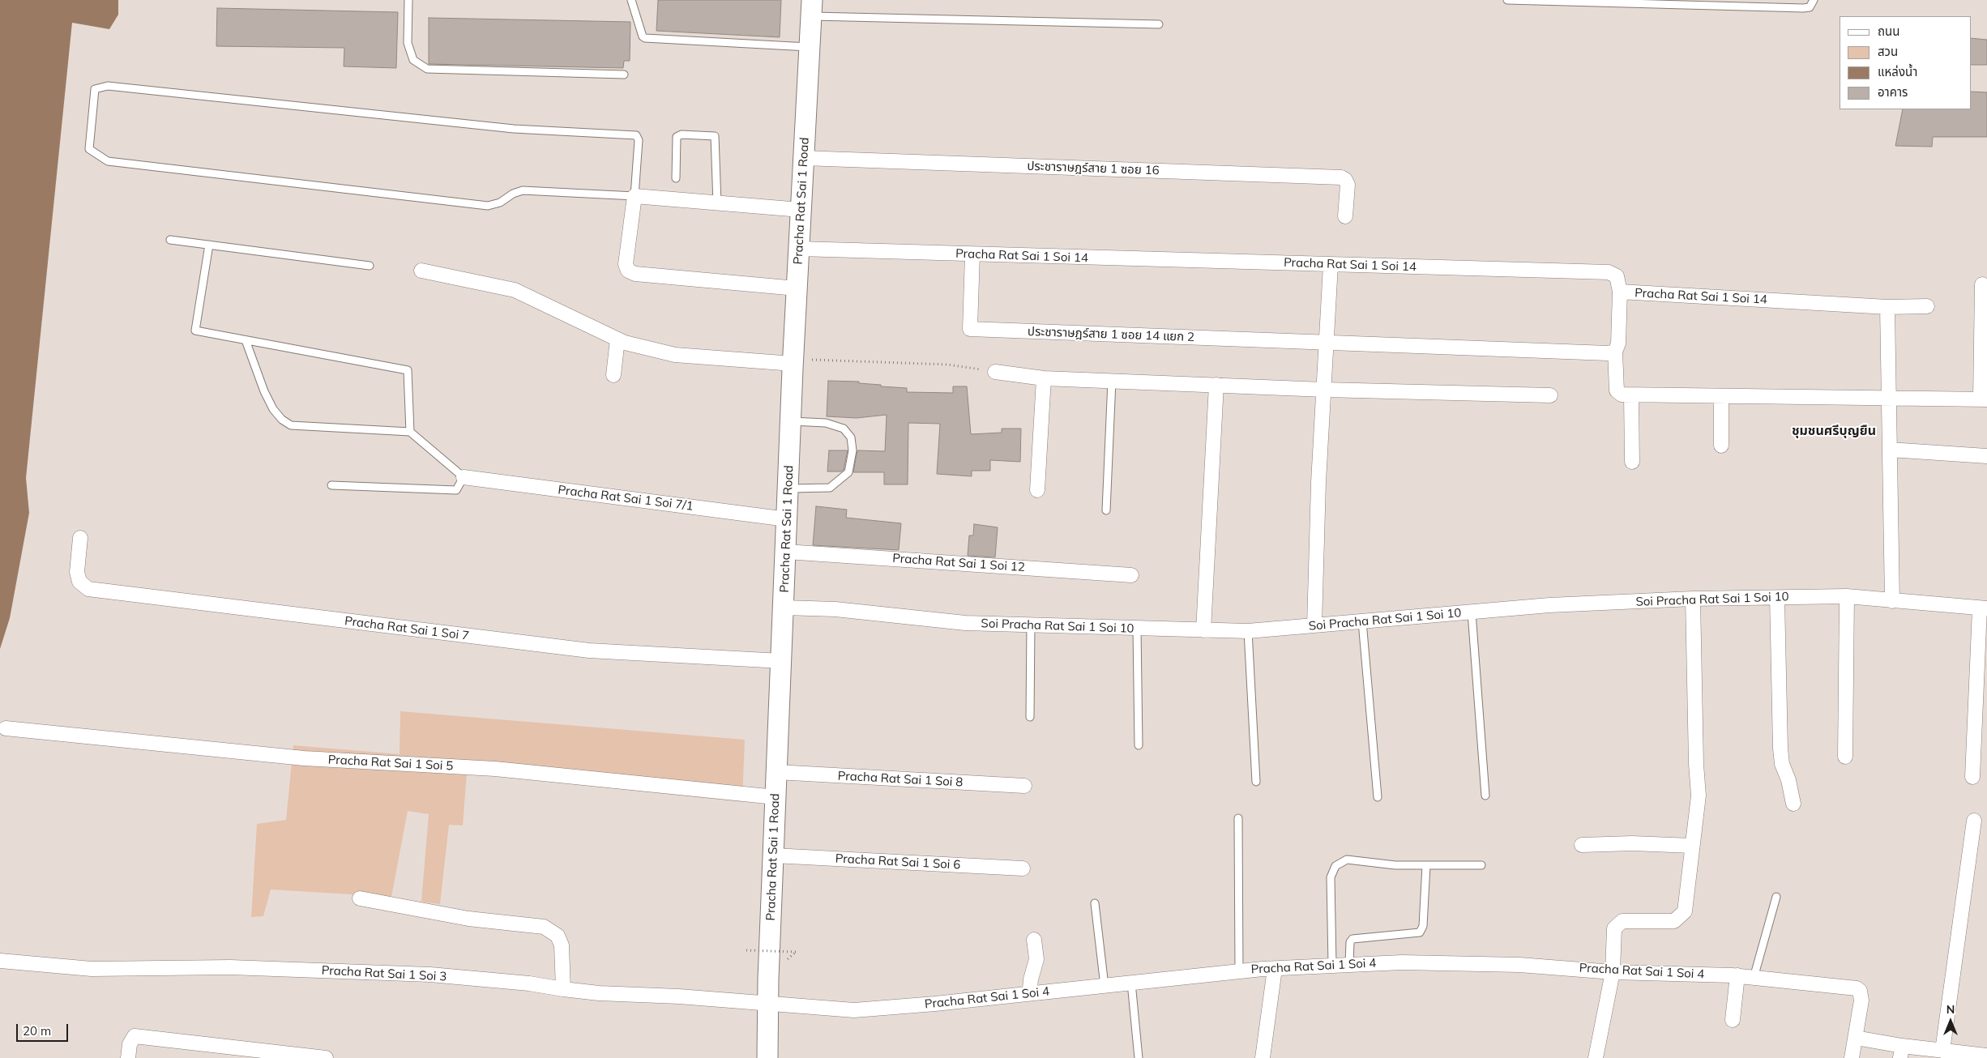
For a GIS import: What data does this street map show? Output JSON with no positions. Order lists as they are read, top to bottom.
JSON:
{
  "streets": {
    "main road": ["Pracha Rat Sai 1 Road"],
    "street": [
      "ประชาราษฎร์สาย 1 ซอย 16",
      "Pracha Rat Sai 1 Soi 14",
      "ประชาราษฎร์สาย 1 ซอย 14 แยก 2",
      "Pracha Rat Sai 1 Soi 7/1",
      "Pracha Rat Sai 1 Soi 12",
      "Soi Pracha Rat Sai 1 Soi 10",
      "Pracha Rat Sai 1 Soi 7",
      "Pracha Rat Sai 1 Soi 5",
      "Pracha Rat Sai 1 Soi 8",
      "Pracha Rat Sai 1 Soi 6",
      "Pracha Rat Sai 1 Soi 4",
      "Pracha Rat Sai 1 Soi 3"
    ]
  },
  "crossings": [
    ["ประชาราษฎร์สาย 1 ซอย 16", "Pracha Rat Sai 1 Road"],
    ["Pracha Rat Sai 1 Road", "Pracha Rat Sai 1 Soi 14"],
    ["Pracha Rat Sai 1 Road", "Pracha Rat Sai 1 Soi 7/1"],
    ["Pracha Rat Sai 1 Road", "Pracha Rat Sai 1 Soi 12"],
    ["Pracha Rat Sai 1 Road", "Soi Pracha Rat Sai 1 Soi 10"],
    ["Pracha Rat Sai 1 Road", "Pracha Rat Sai 1 Soi 7"],
    ["Pracha Rat Sai 1 Road", "Pracha Rat Sai 1 Soi 5"],
    ["Pracha Rat Sai 1 Road", "Pracha Rat Sai 1 Soi 8"],
    ["Pracha Rat Sai 1 Road", "Pracha Rat Sai 1 Soi 6"],
    ["Pracha Rat Sai 1 Road", "Pracha Rat Sai 1 Soi 4"],
    ["Pracha Rat Sai 1 Road", "Pracha Rat Sai 1 Soi 3"],
    ["Pracha Rat Sai 1 Soi 14", "ประชาราษฎร์สาย 1 ซอย 14 แยก 2"],
    ["Pracha Rat Sai 1 Soi 4", "Pracha Rat Sai 1 Soi 3"]
  ],
  "districts": ["ชุมชนศรีบุญยืน"],
  "legend": [
    "ถนน",
    "สวน",
    "แหล่งน้ำ",
    "อาคาร"
  ],
  "scale_bar": "20 m",
  "north": "top"
}
